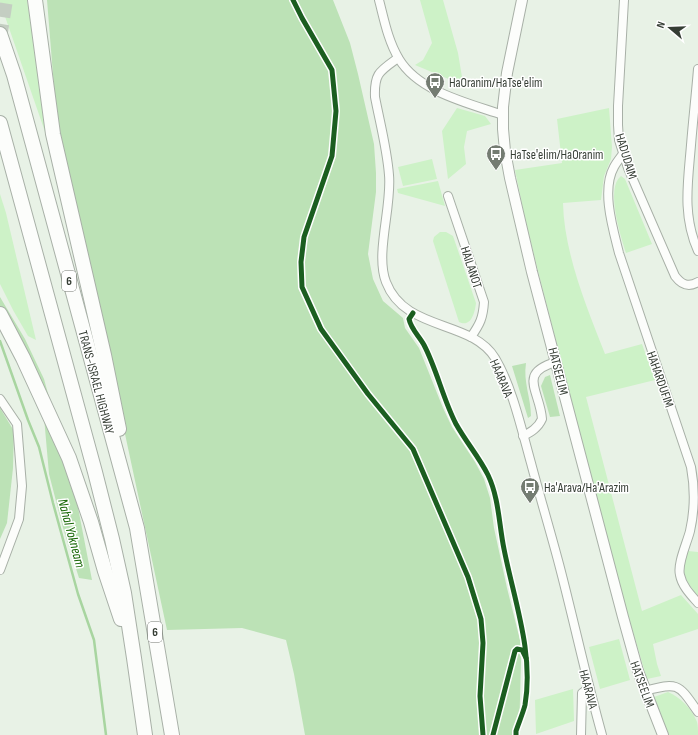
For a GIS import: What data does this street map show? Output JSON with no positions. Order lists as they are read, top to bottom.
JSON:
{
  "streets": {
    "highway": ["6", "TRANS-ISRAEL HIGHWAY"],
    "street": [
      "HADUDAIM",
      "HAILANOT",
      "HATSEELIM",
      "HAARAVA",
      "HAHARDUFIM"
    ]
  },
  "crossings": [
    ["HADUDAIM", "HAHARDUFIM"],
    ["HAILANOT", "HAARAVA"]
  ],
  "water": ["Nahal Yokneam"],
  "places": {
    "bus stop": ["HaOranim/HaTse'elim", "HaTse'elim/HaOranim", "Ha'Arava/Ha'Arazim"]
  },
  "north": "left"
}
